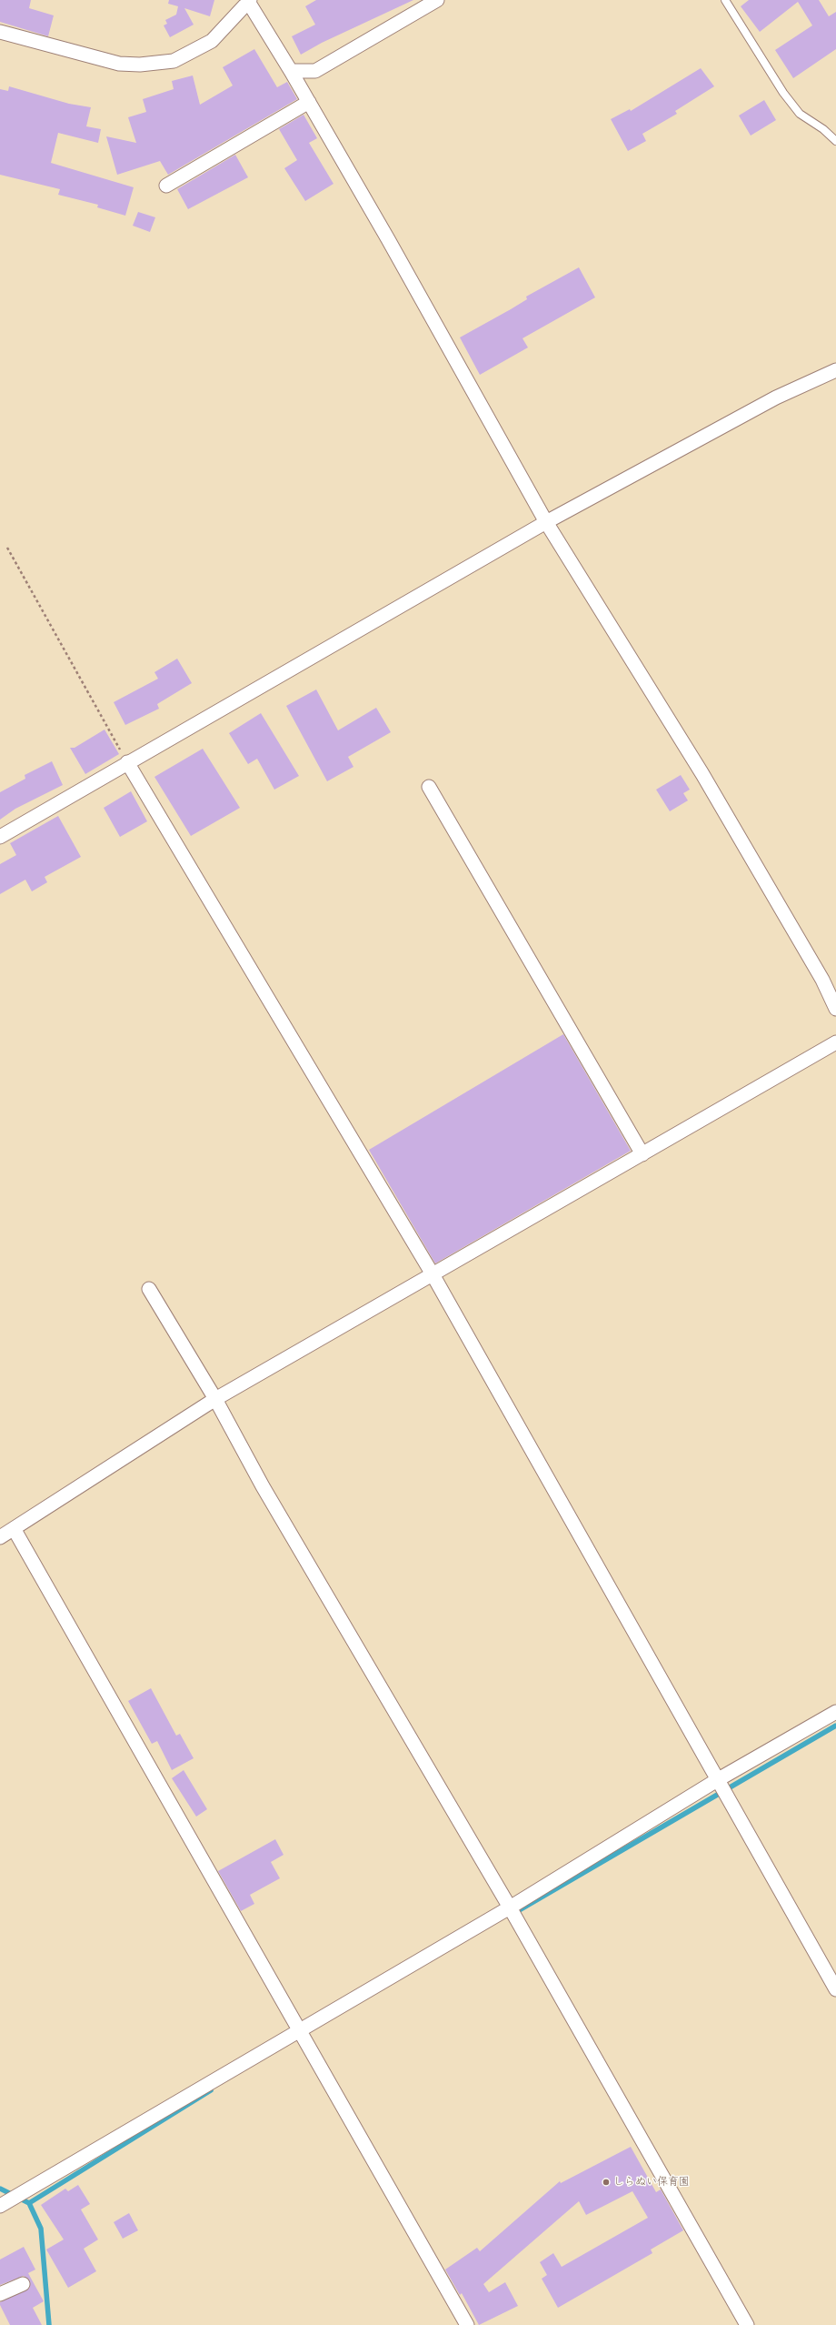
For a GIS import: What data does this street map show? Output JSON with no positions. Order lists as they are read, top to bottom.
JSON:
{
  "places": ["しらぬい保育園"]
}
